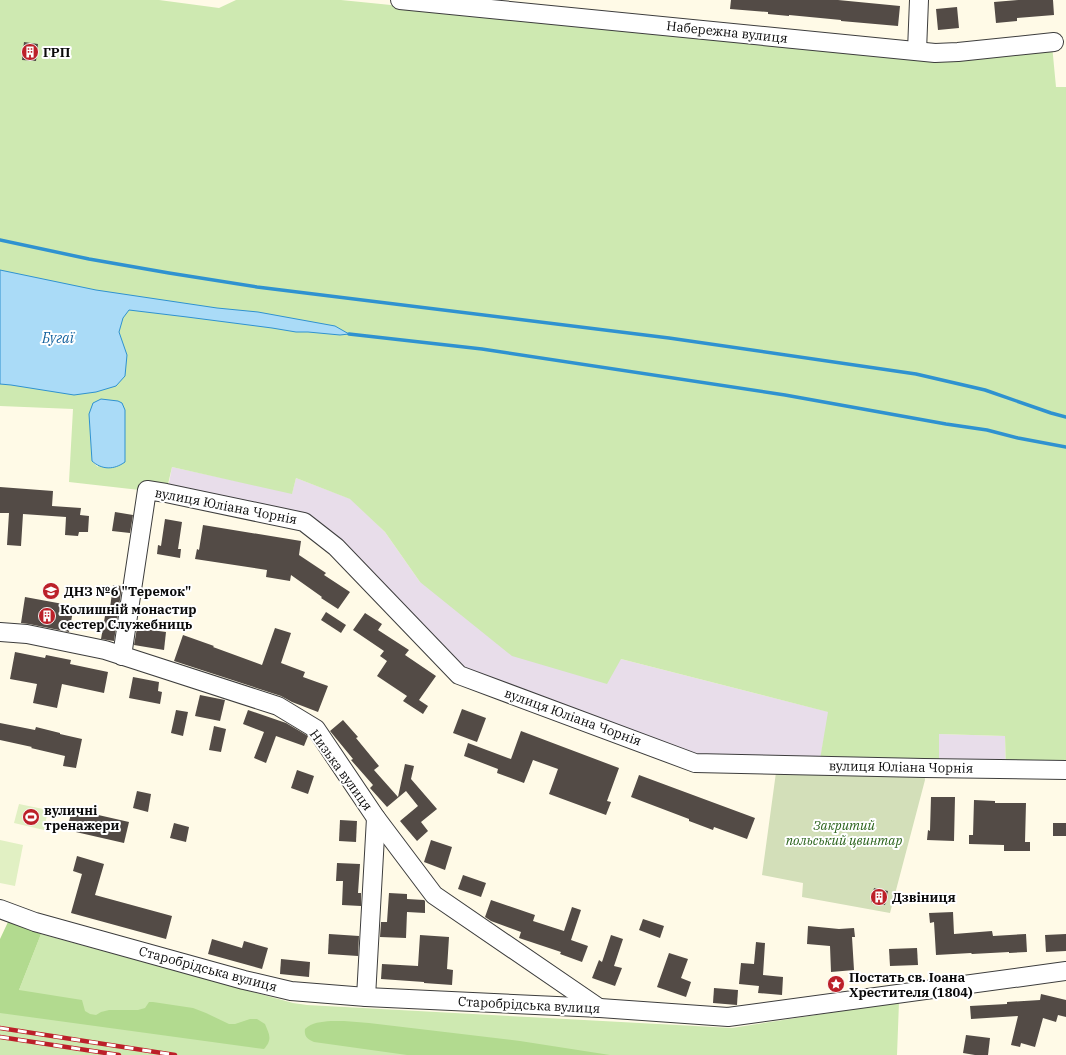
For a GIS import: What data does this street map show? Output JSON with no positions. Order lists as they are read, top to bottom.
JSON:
{
  "streets": {
    "street": [
      "Набережна вулиця",
      "вулиця Юліана Чорнія",
      "Низька вулиця",
      "Старобрідська вулиця"
    ]
  },
  "crossings": [
    ["вулиця Юліана Чорнія", "Низька вулиця"],
    ["Низька вулиця", "Старобрідська вулиця"]
  ],
  "water": ["Бугаї"],
  "parks": ["Закритий польський цвинтар"],
  "places": {
    "building": ["ГРП", "Колишній монастир сестер Служебниць", "Дзвіниця"],
    "school or university": ["ДНЗ №6 \"Теремок\""],
    "sports": ["вуличні тренажери"],
    "place": ["Постать св. Іоана Хрестителя (1804)"]
  }
}
